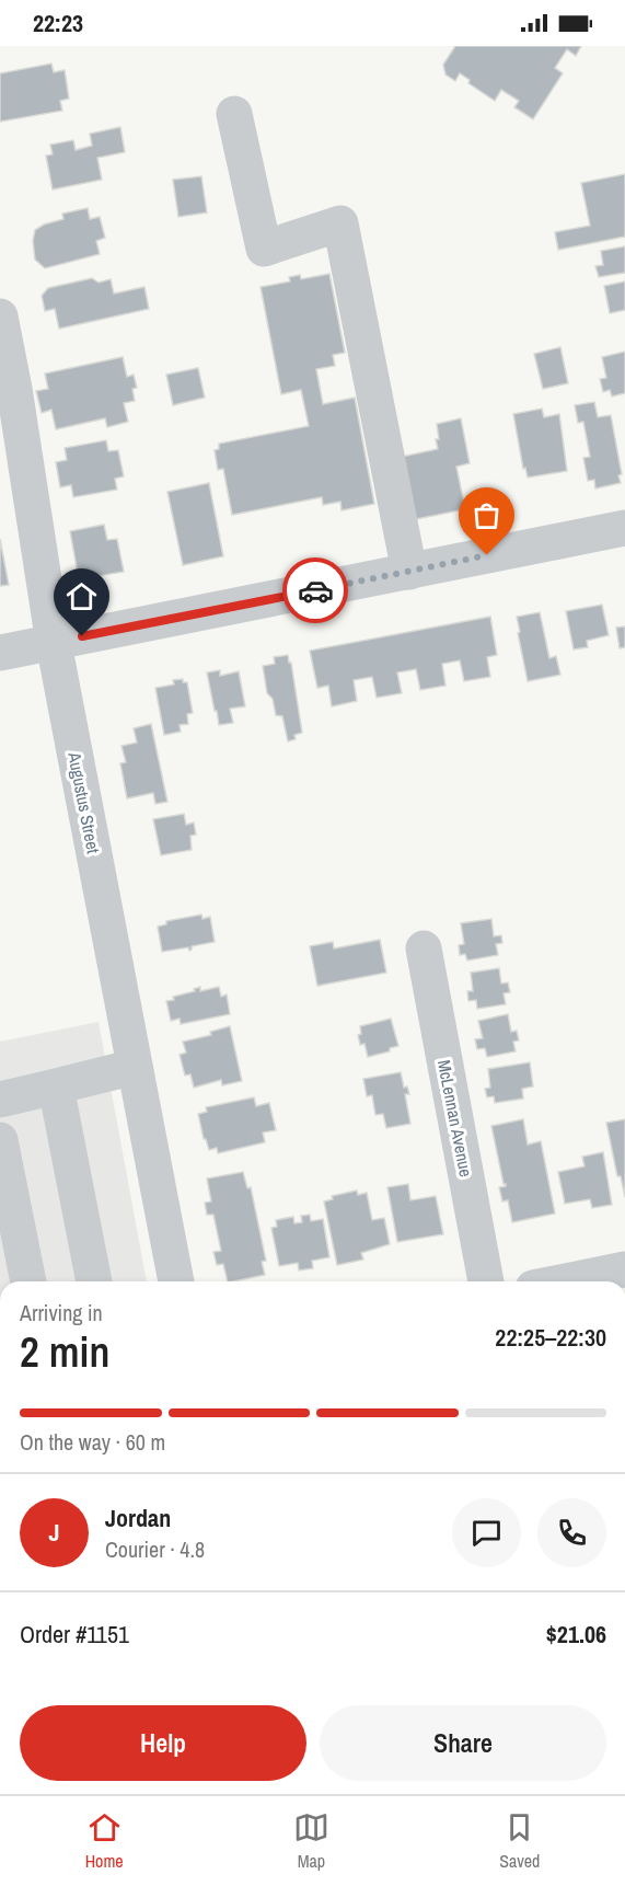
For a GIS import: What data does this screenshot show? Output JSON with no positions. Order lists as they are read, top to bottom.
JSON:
{
  "streets": {
    "street": ["Augustus Street", "McLennan Avenue"]
  },
  "page": {
    "status": "22:23",
    "heading": ["2 min", "Arriving in", "22:25–22:30"],
    "panel": [
      "Jordan",
      "Courier · 4.8",
      "Order #1151",
      "$21.06"
    ],
    "bar": "On the way · 60 m",
    "round": "J",
    "buttons": ["Help", "Share"],
    "tabs": ["Home", "Map", "Saved"]
  }
}
